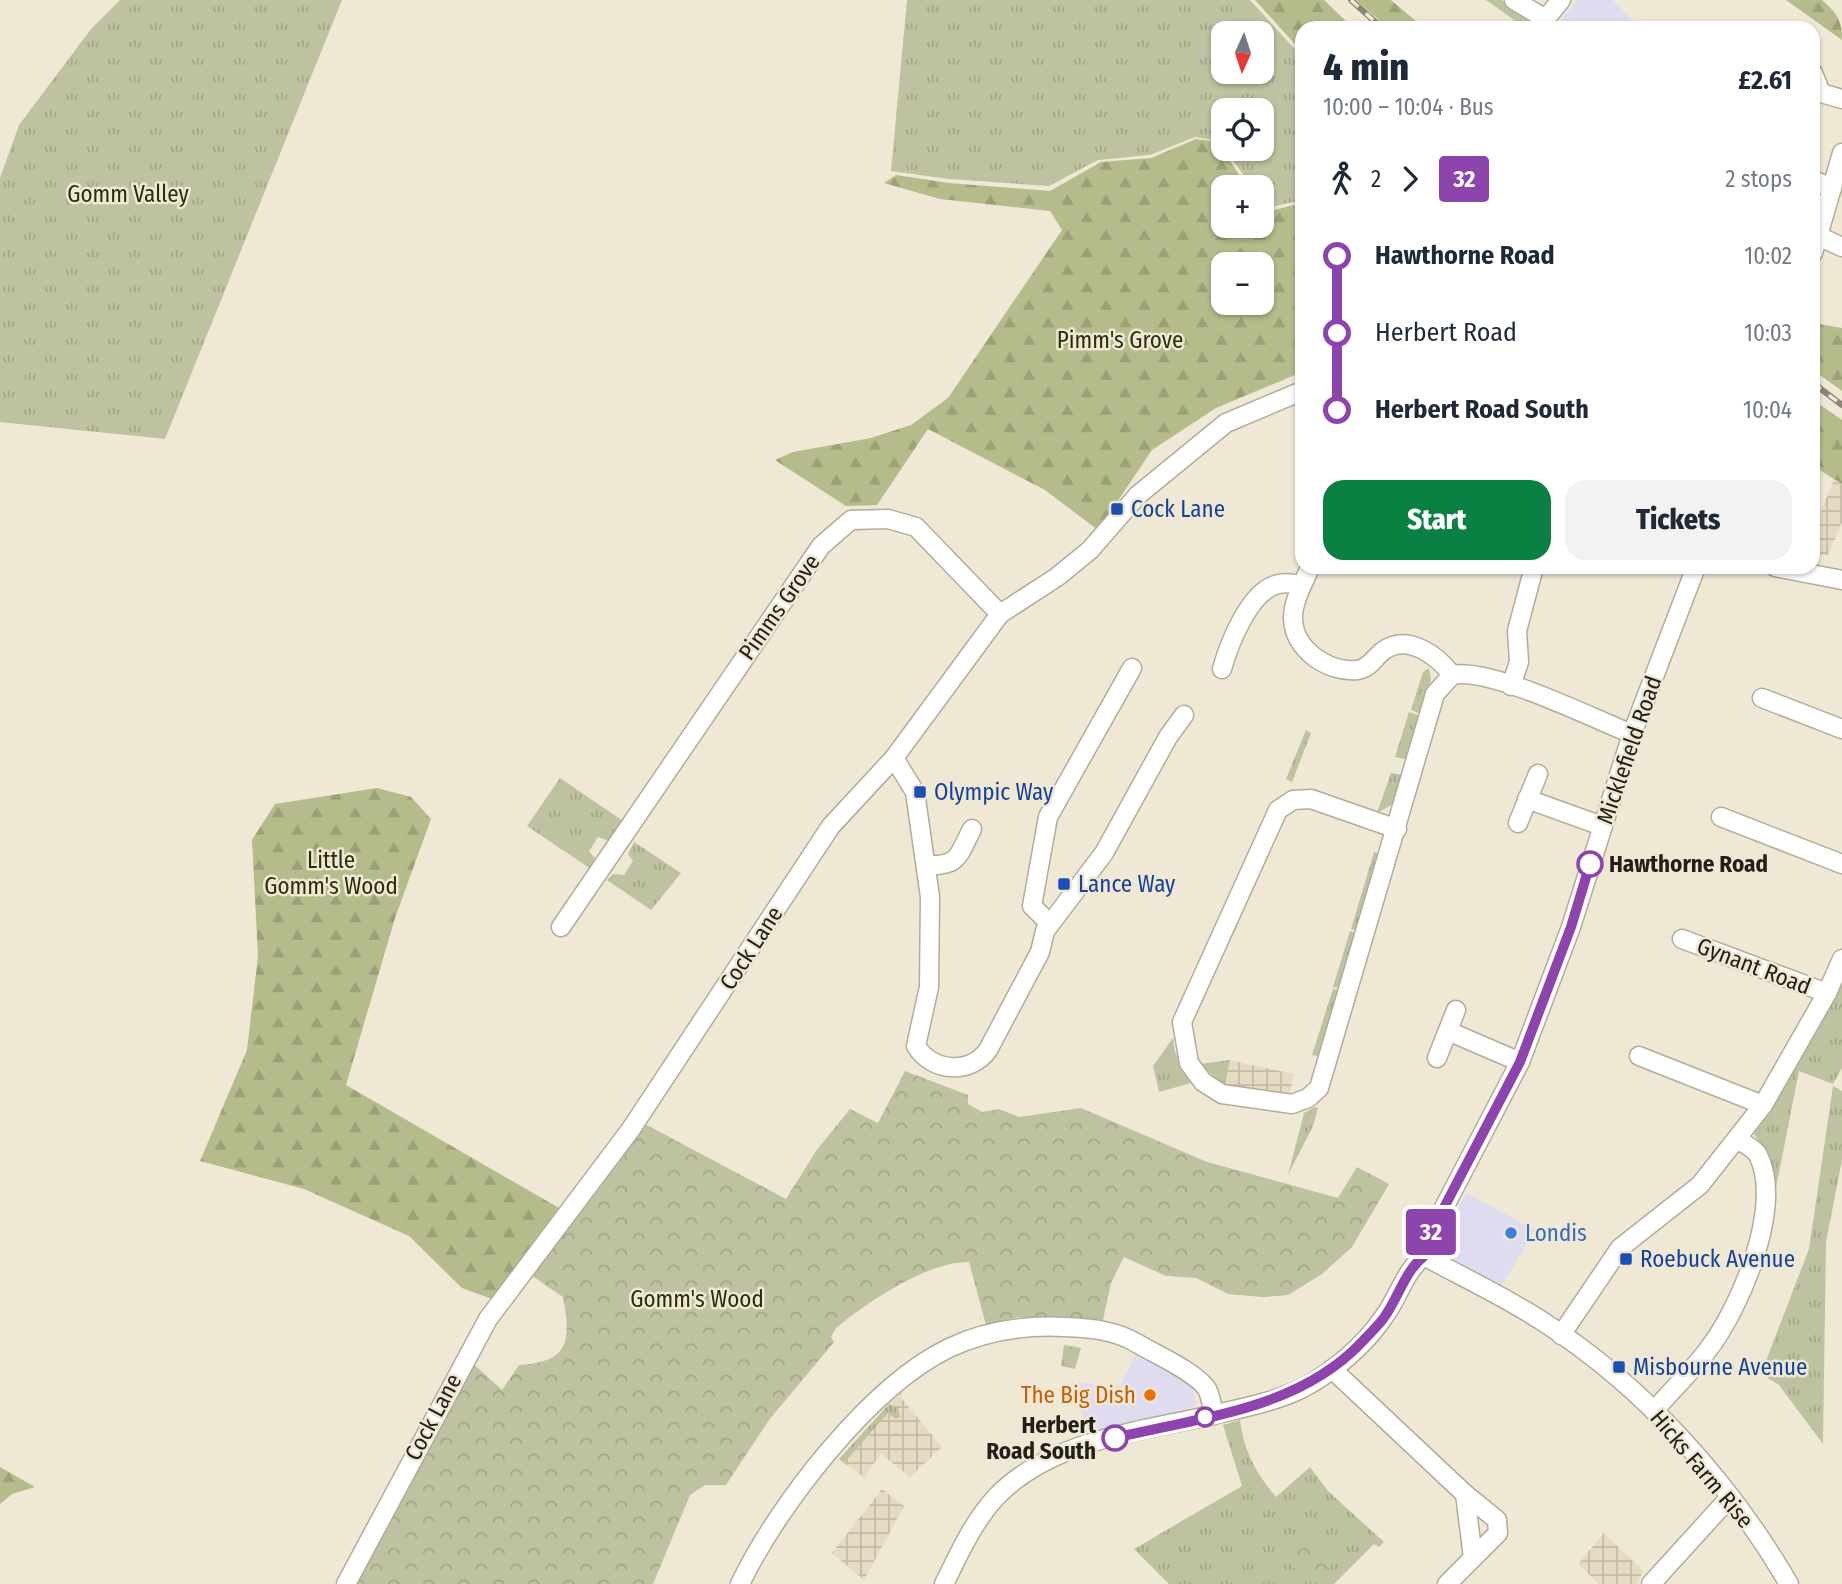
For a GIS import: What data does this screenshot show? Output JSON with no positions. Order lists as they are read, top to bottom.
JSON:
{
  "streets": {
    "street": [
      "Pimms Grove",
      "Micklefield Road",
      "Cock Lane",
      "Gynant Road",
      "Hicks Farm Rise"
    ]
  },
  "crossings": [
    ["Pimms Grove", "Cock Lane"],
    ["Micklefield Road", "Hicks Farm Rise"]
  ],
  "parks": [
    "Gomm Valley",
    "Pimm's Grove",
    "Little Gomm's Wood",
    "Gomm's Wood"
  ],
  "places": {
    "transit": [
      "Cock Lane",
      "Olympic Way",
      "Lance Way",
      "Roebuck Avenue",
      "Misbourne Avenue"
    ],
    "other": [
      "Hawthorne Road",
      "Londis",
      "The Big Dish",
      "Herbert Road South"
    ]
  },
  "lines": ["bus line 32"],
  "north": "bottom",
  "page": {
    "on_map": "32",
    "map_buttons": ["+", "−"],
    "heading": ["4 min", "10:00 – 10:04 · Bus", "£2.61"],
    "legs": ["2", "32", "2 stops"],
    "list": [
      {
        "name": "Hawthorne Road",
        "value": "10:02"
      },
      {
        "name": "Herbert Road",
        "value": "10:03"
      },
      {
        "name": "Herbert Road South",
        "value": "10:04"
      }
    ],
    "buttons": ["Start", "Tickets"]
  }
}
